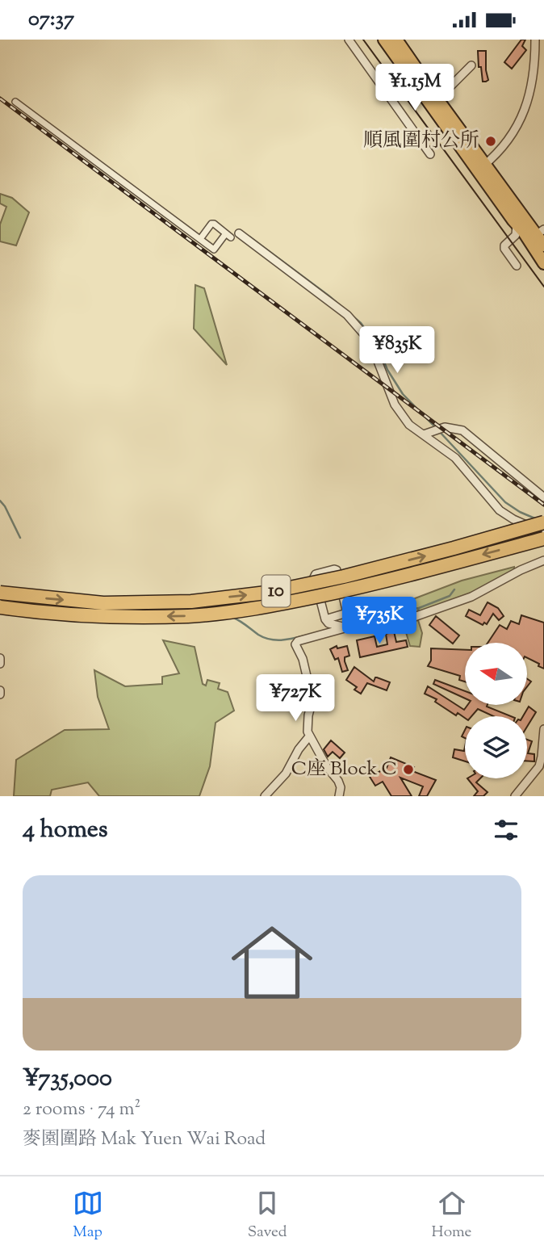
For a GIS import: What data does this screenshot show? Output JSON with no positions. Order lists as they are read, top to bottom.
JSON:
{
  "streets": {
    "highway": ["10"]
  },
  "places": ["順風圍村公所", "C座 Block C"],
  "north": "left",
  "page": {
    "status": "07:37",
    "price": [
      "¥1.15M",
      "¥835K",
      "¥735K",
      "¥727K"
    ],
    "heading": "4 homes",
    "list": [
      {
        "name": "¥735,000",
        "note": "2 rooms · 74 m² · 麥園圍路 Mak Yuen Wai Road"
      }
    ],
    "tabs": ["Map", "Saved", "Home"]
  }
}
